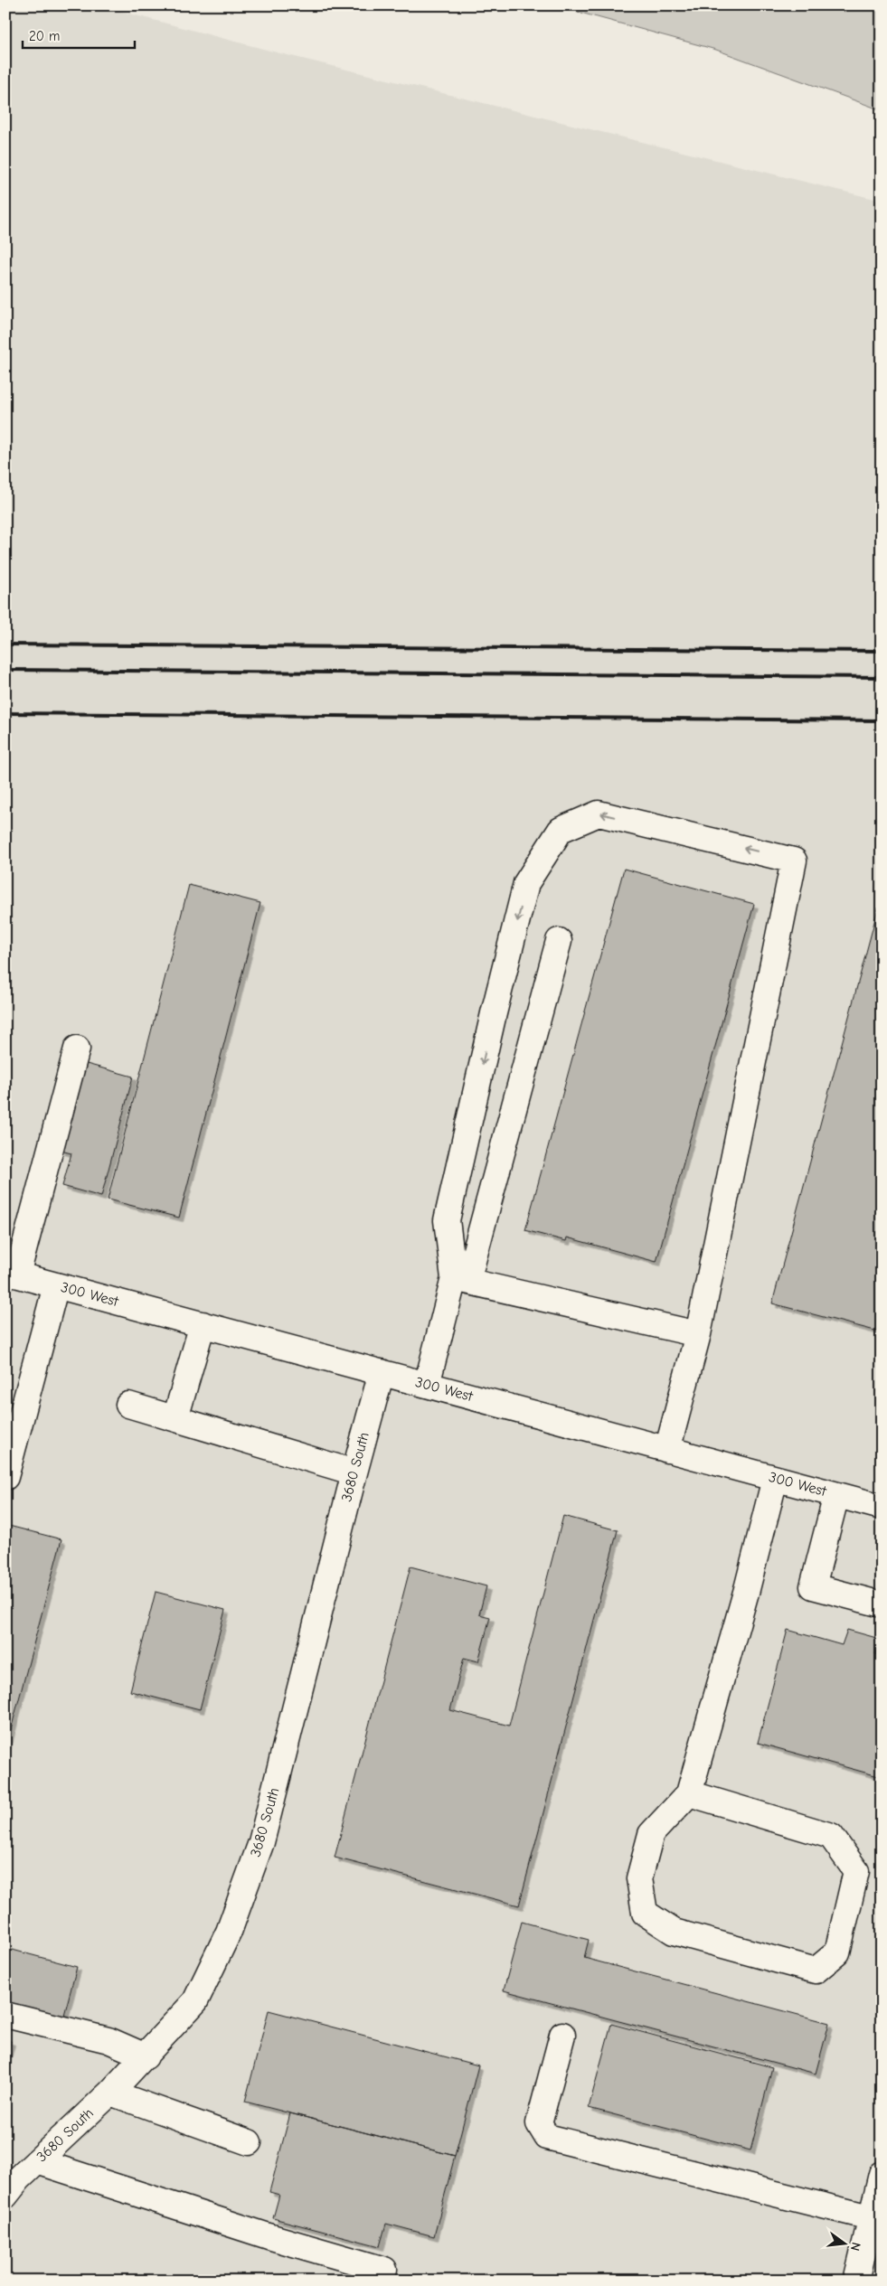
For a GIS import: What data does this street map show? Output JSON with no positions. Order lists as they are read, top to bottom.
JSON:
{
  "streets": {
    "street": ["300 West", "3680 South"]
  },
  "crossings": [
    ["300 West", "3680 South"]
  ],
  "scale_bar": "20 m",
  "north": "right"
}
